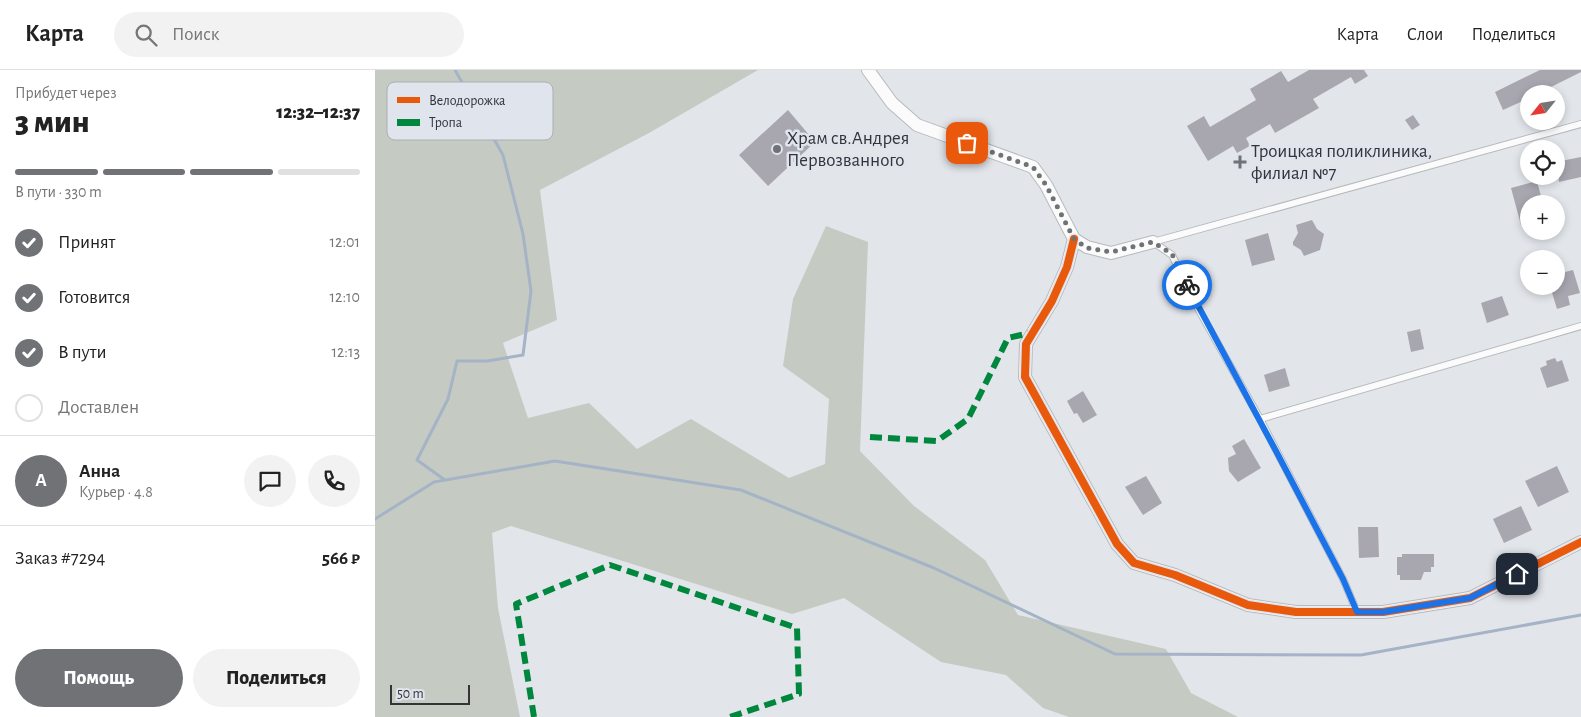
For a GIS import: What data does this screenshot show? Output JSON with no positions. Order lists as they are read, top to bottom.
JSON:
{
  "places": {
    "other": ["Храм св.Андрея Первозванного"],
    "health": ["Троицкая поликлиника, филиал №7"]
  },
  "legend": ["Велодорожка", "Тропа"],
  "scale_bar": "50 m",
  "north": "bottom left",
  "page": {
    "header": "Карта",
    "search": "Поиск",
    "nav": ["Карта", "Слои", "Поделиться"],
    "heading": ["3 мин", "Прибудет через", "12:32–12:37"],
    "panel": [
      "Анна",
      "Курьер · 4.8",
      "Заказ #7294",
      "566 ₽"
    ],
    "map_buttons": ["+", "−"],
    "bar": "В пути · 330 m",
    "list": [
      ["Принят", "12:01"],
      ["Готовится", "12:10"],
      ["В пути", "12:13"],
      "Доставлен"
    ],
    "round": "А",
    "buttons": ["Помощь", "Поделиться"],
    "scale": "50 m"
  }
}
